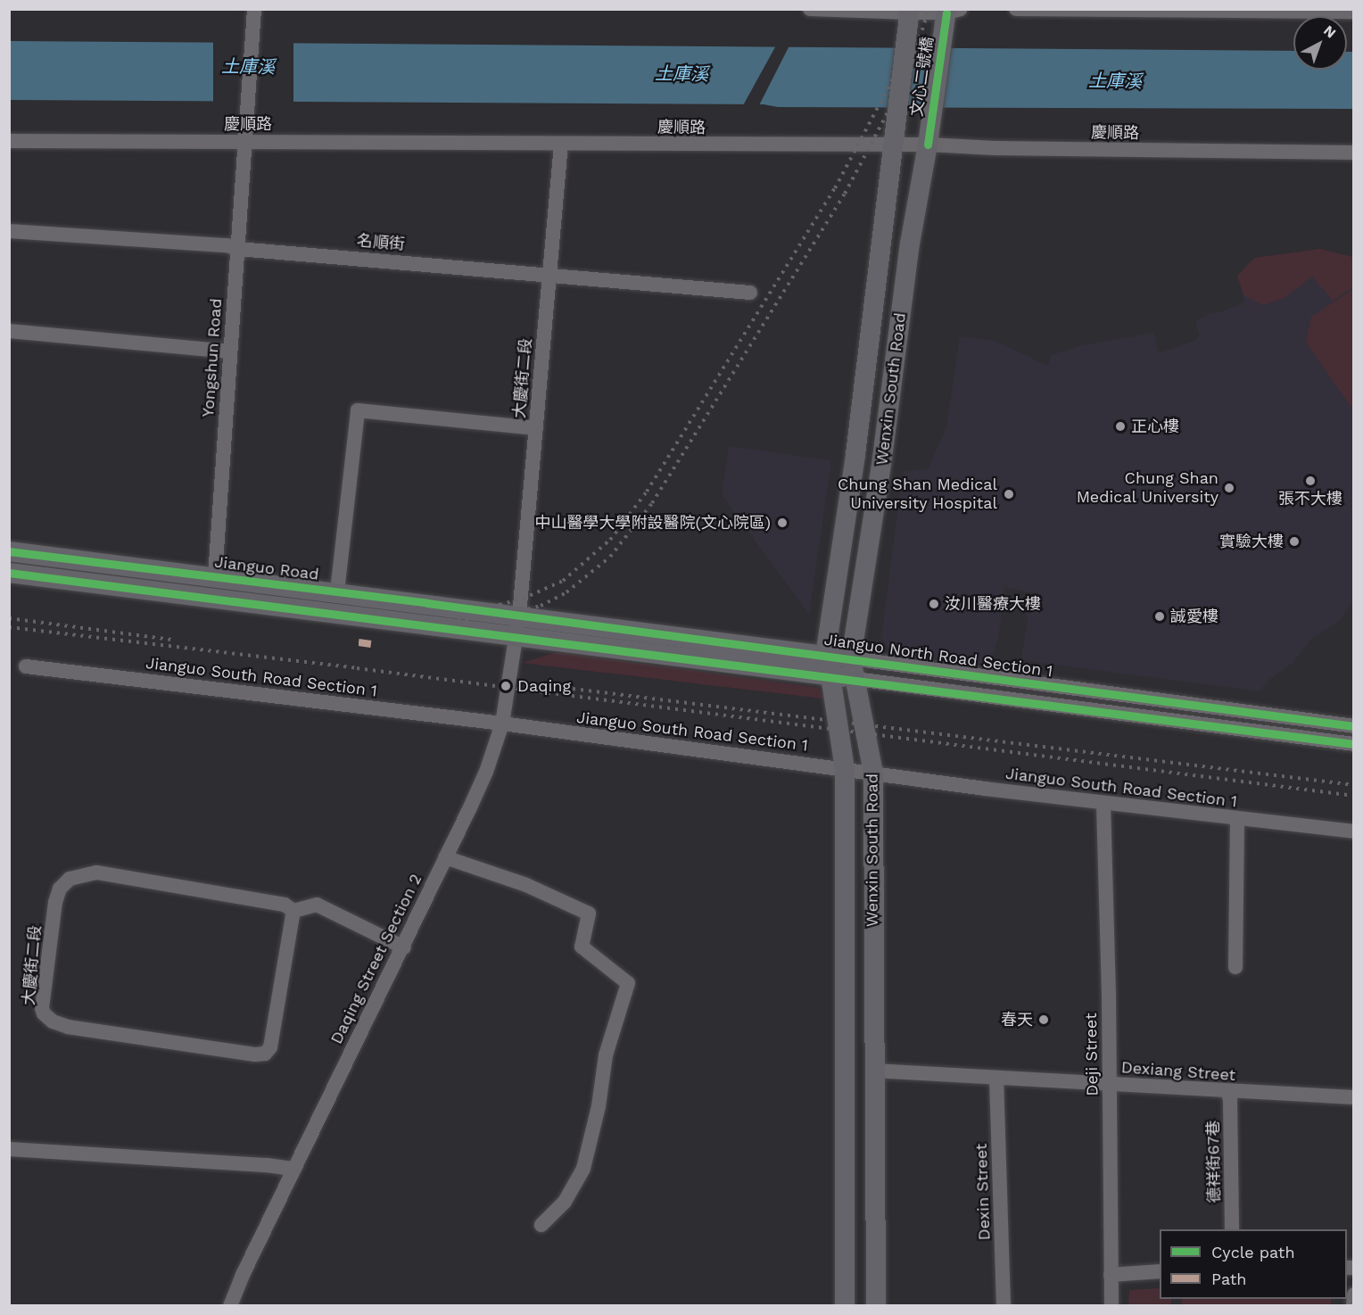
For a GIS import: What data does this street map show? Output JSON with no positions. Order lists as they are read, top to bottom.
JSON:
{
  "streets": {
    "main road": [
      "文心二號橋",
      "Wenxin South Road",
      "Jianguo Road",
      "Jianguo North Road Section 1"
    ],
    "street": [
      "慶順路",
      "名順街",
      "Yongshun Road",
      "大慶街二段",
      "Jianguo South Road Section 1",
      "Daqing Street Section 2",
      "Deji Street",
      "Dexiang Street",
      "德祥街67巷",
      "Dexin Street"
    ]
  },
  "crossings": [
    ["文心二號橋", "慶順路"],
    ["文心二號橋", "Wenxin South Road"],
    ["慶順路", "Yongshun Road"],
    ["慶順路", "大慶街二段"],
    ["慶順路", "Wenxin South Road"],
    ["名順街", "Yongshun Road"],
    ["名順街", "大慶街二段"],
    ["Yongshun Road", "Jianguo Road"],
    ["大慶街二段", "Jianguo Road"],
    ["大慶街二段", "Jianguo North Road Section 1"],
    ["大慶街二段", "Daqing Street Section 2"],
    ["Wenxin South Road", "Jianguo North Road Section 1"],
    ["Wenxin South Road", "Jianguo South Road Section 1"],
    ["Wenxin South Road", "Dexiang Street"],
    ["Jianguo Road", "Jianguo North Road Section 1"],
    ["Jianguo Road", "Daqing Street Section 2"],
    ["Jianguo North Road Section 1", "Daqing Street Section 2"],
    ["Jianguo South Road Section 1", "Daqing Street Section 2"],
    ["Jianguo South Road Section 1", "Deji Street"],
    ["Deji Street", "Dexiang Street"],
    ["Dexiang Street", "德祥街67巷"],
    ["Dexiang Street", "Dexin Street"]
  ],
  "water": ["土庫溪"],
  "places": [
    "正心樓",
    "張不大樓",
    "Chung Shan Medical University",
    "Chung Shan Medical University Hospital",
    "中山醫學大學附設醫院(文心院區)",
    "實驗大樓",
    "汝川醫療大樓",
    "誠愛樓",
    "Daqing",
    "春天"
  ],
  "legend": ["Cycle path", "Path"],
  "north": "top right"
}
